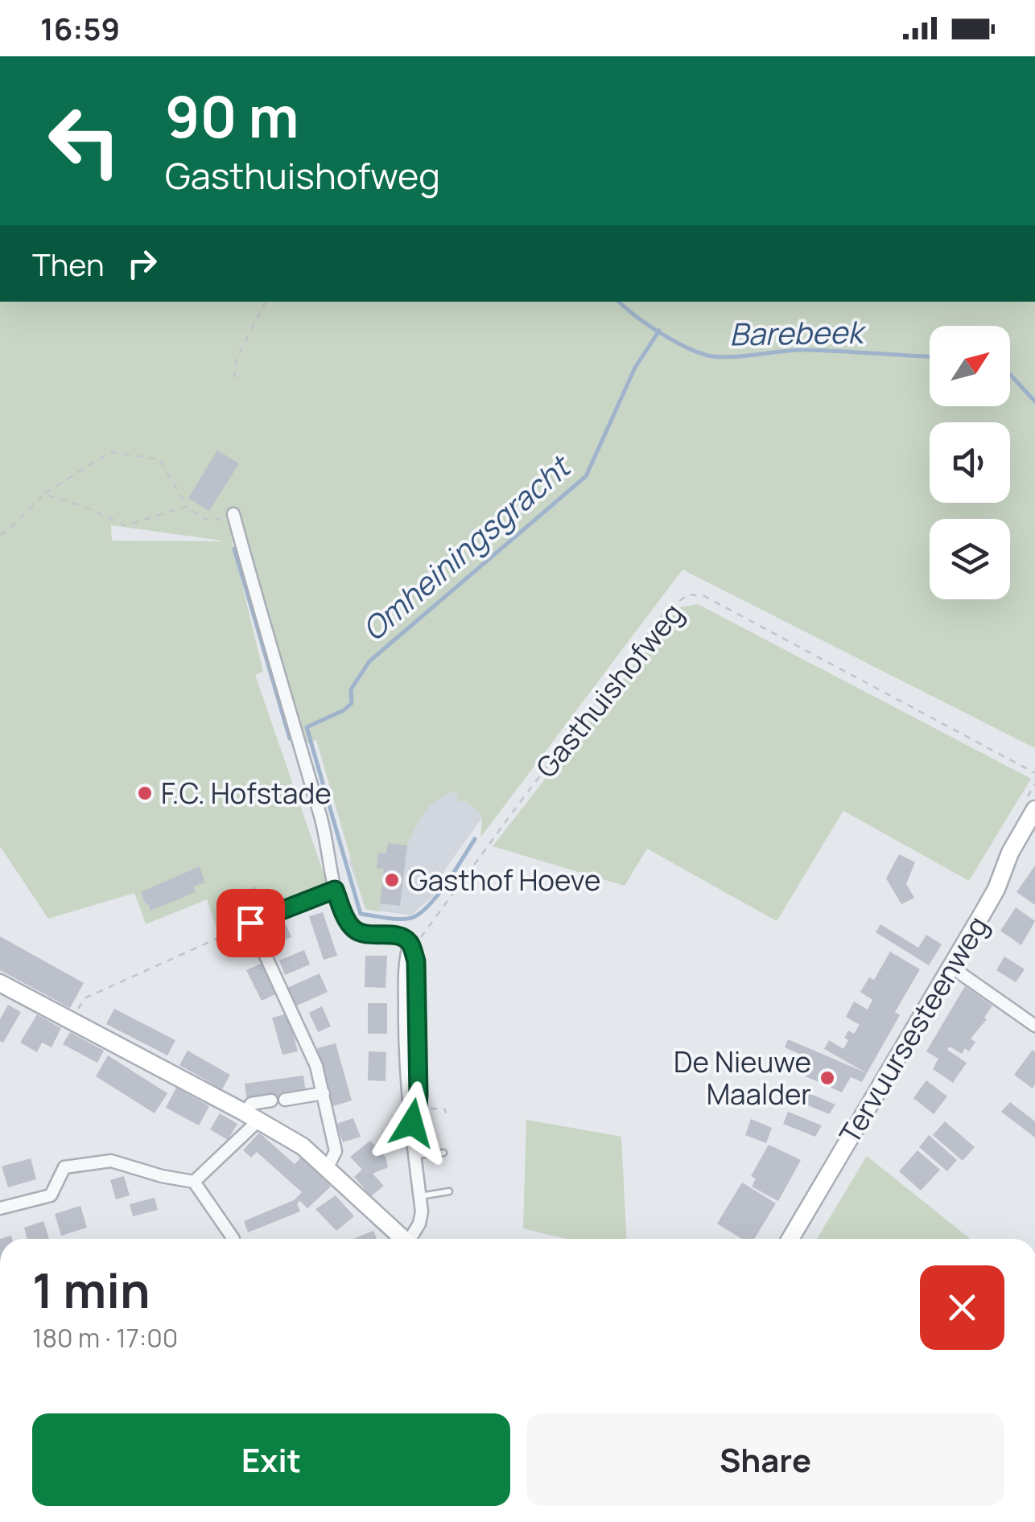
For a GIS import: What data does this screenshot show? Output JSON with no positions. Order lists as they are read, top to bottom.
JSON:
{
  "streets": {
    "main road": ["Tervuursesteenweg"],
    "path": ["Gasthuishofweg"]
  },
  "water": ["Barebeek", "Omheiningsgracht"],
  "places": ["F.C. Hofstade", "Gasthof Hoeve", "De Nieuwe Maalder"],
  "north": "top right",
  "page": {
    "status": "16:59",
    "turn": ["90 m", "Gasthuishofweg"],
    "then": "Then",
    "heading": ["1 min", "180 m · 17:00"],
    "buttons": ["Exit", "Share"]
  }
}
